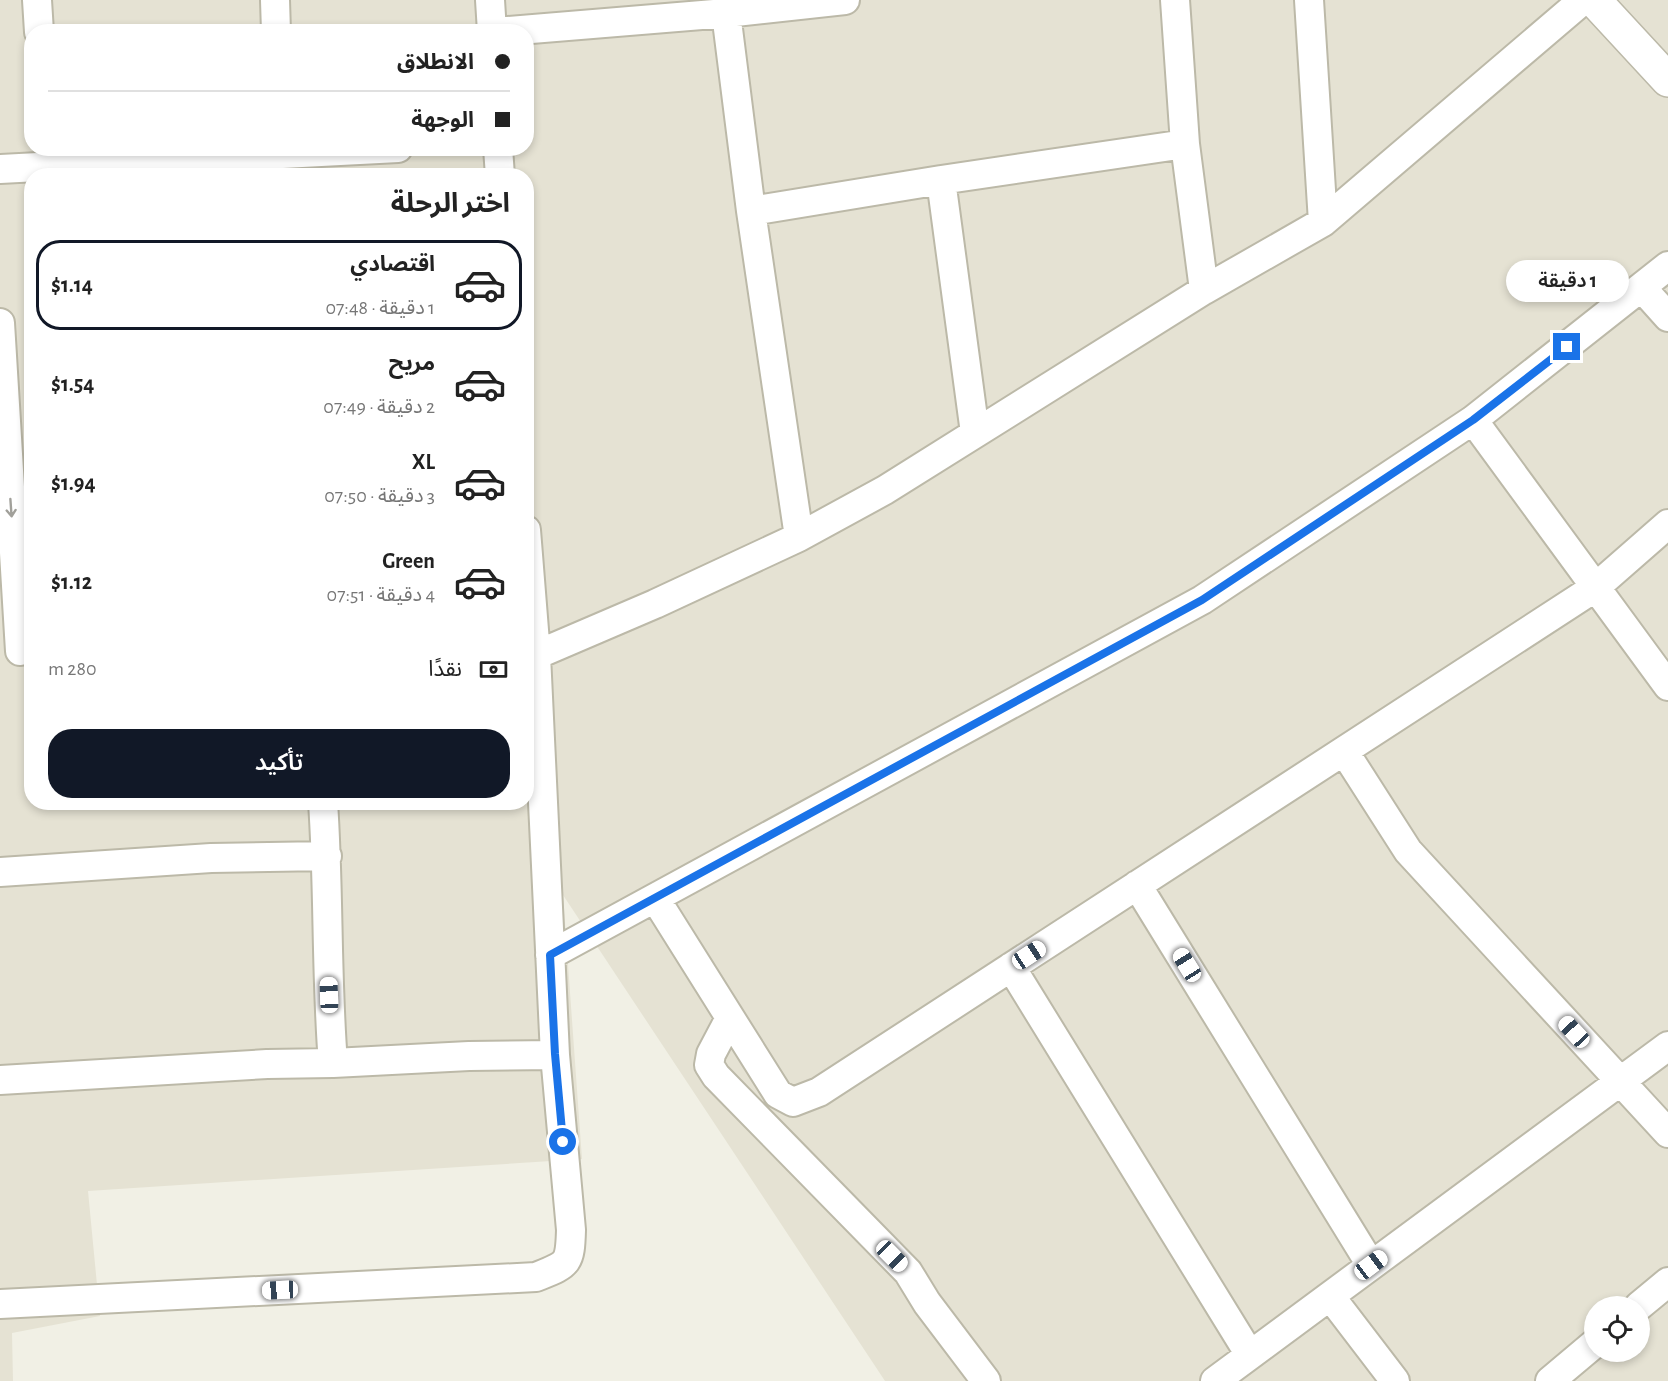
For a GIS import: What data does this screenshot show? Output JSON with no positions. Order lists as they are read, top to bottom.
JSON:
{
  "page": {
    "banner": ["الانطلاق", "الوجهة"],
    "heading": "اختر الرحلة",
    "list": [
      {
        "name": "اقتصادي",
        "note": "1 دقيقة · 07:48",
        "value": "$1.14"
      },
      {
        "name": "مريح",
        "note": "2 دقيقة · 07:49",
        "value": "$1.54"
      },
      {
        "name": "XL",
        "note": "3 دقيقة · 07:50",
        "value": "$1.94"
      },
      {
        "name": "Green",
        "note": "4 دقيقة · 07:51",
        "value": "$1.12"
      }
    ],
    "bubble": "1 دقيقة",
    "pay": ["نقدًا", "280 m"],
    "buttons": "تأكيد"
  }
}
